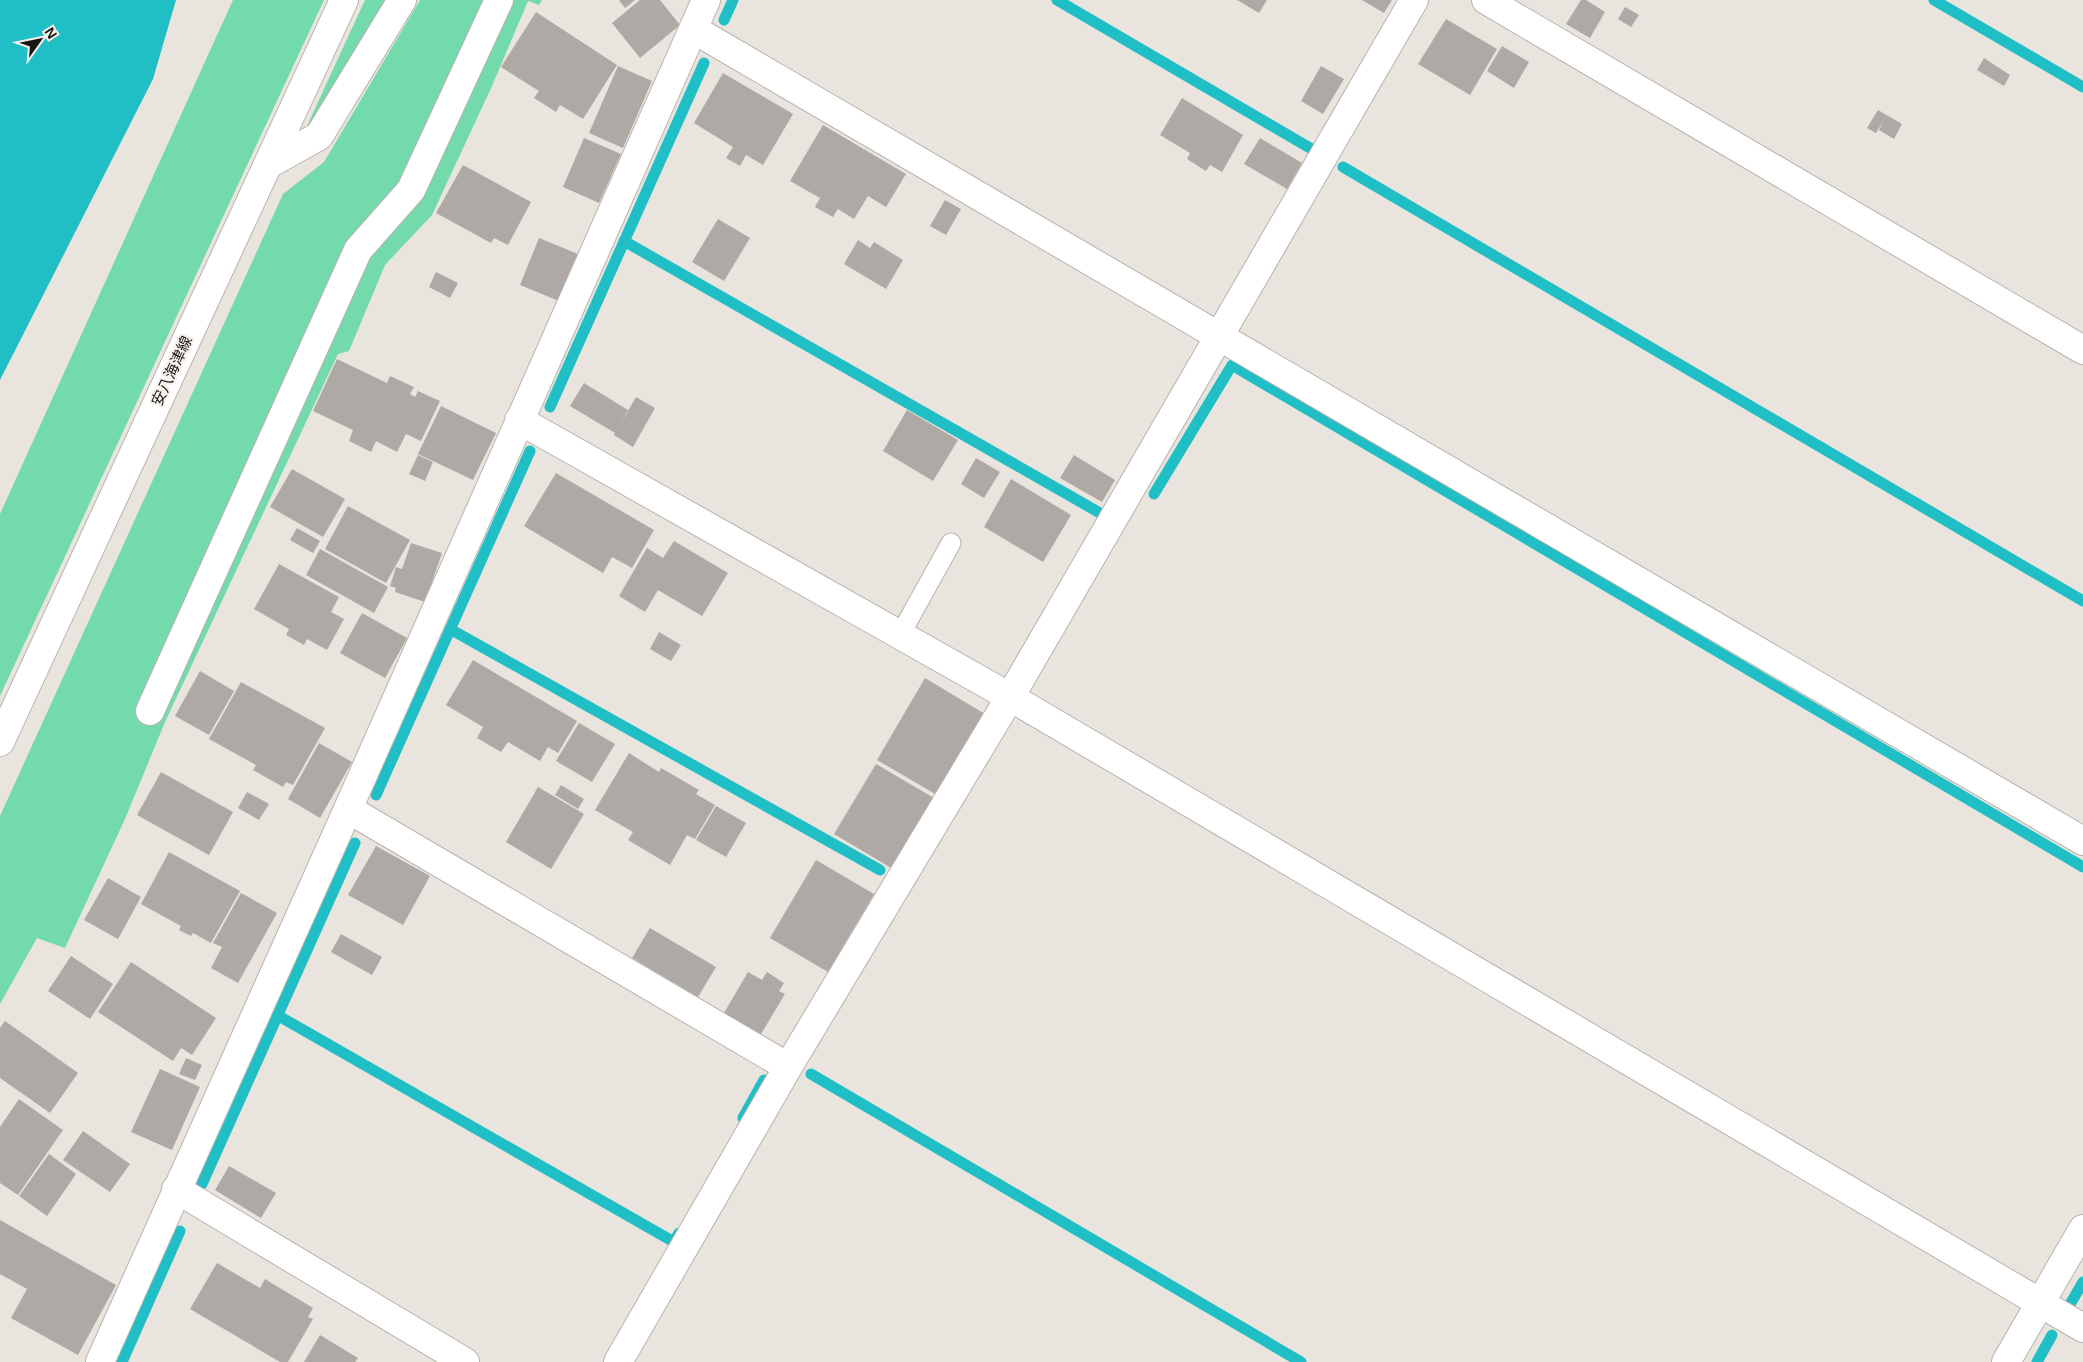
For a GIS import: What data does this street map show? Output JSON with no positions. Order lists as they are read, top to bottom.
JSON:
{
  "streets": {
    "street": ["安八海津線"]
  },
  "north": "top right"
}
